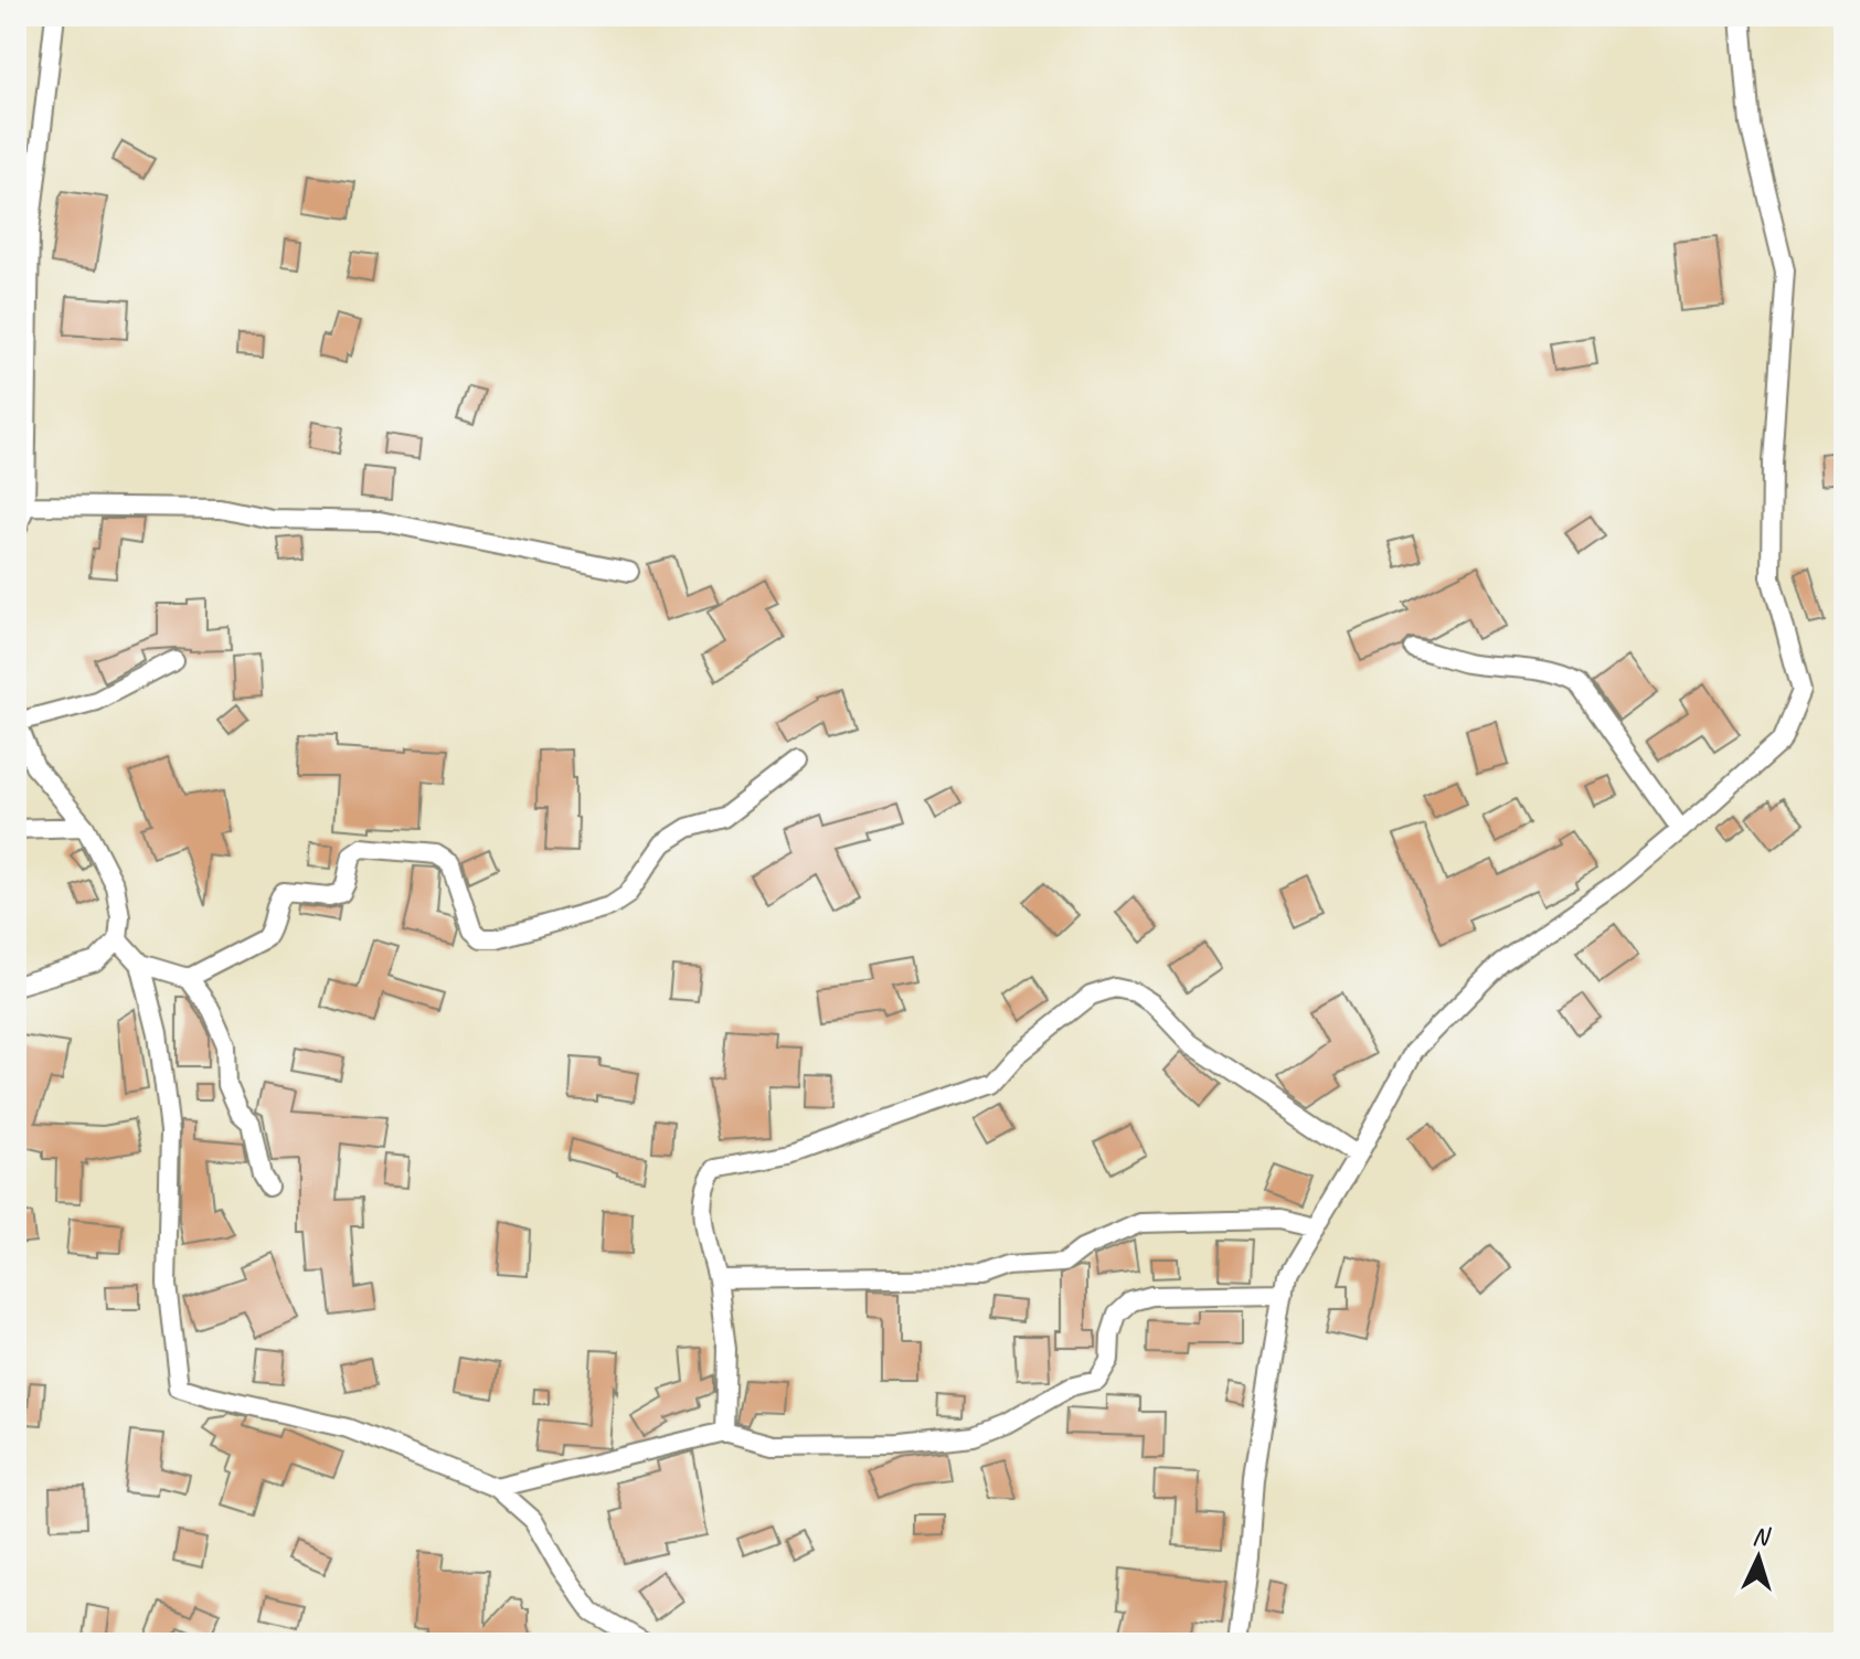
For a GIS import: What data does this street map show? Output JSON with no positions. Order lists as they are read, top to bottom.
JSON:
{
  "north": "top"
}
